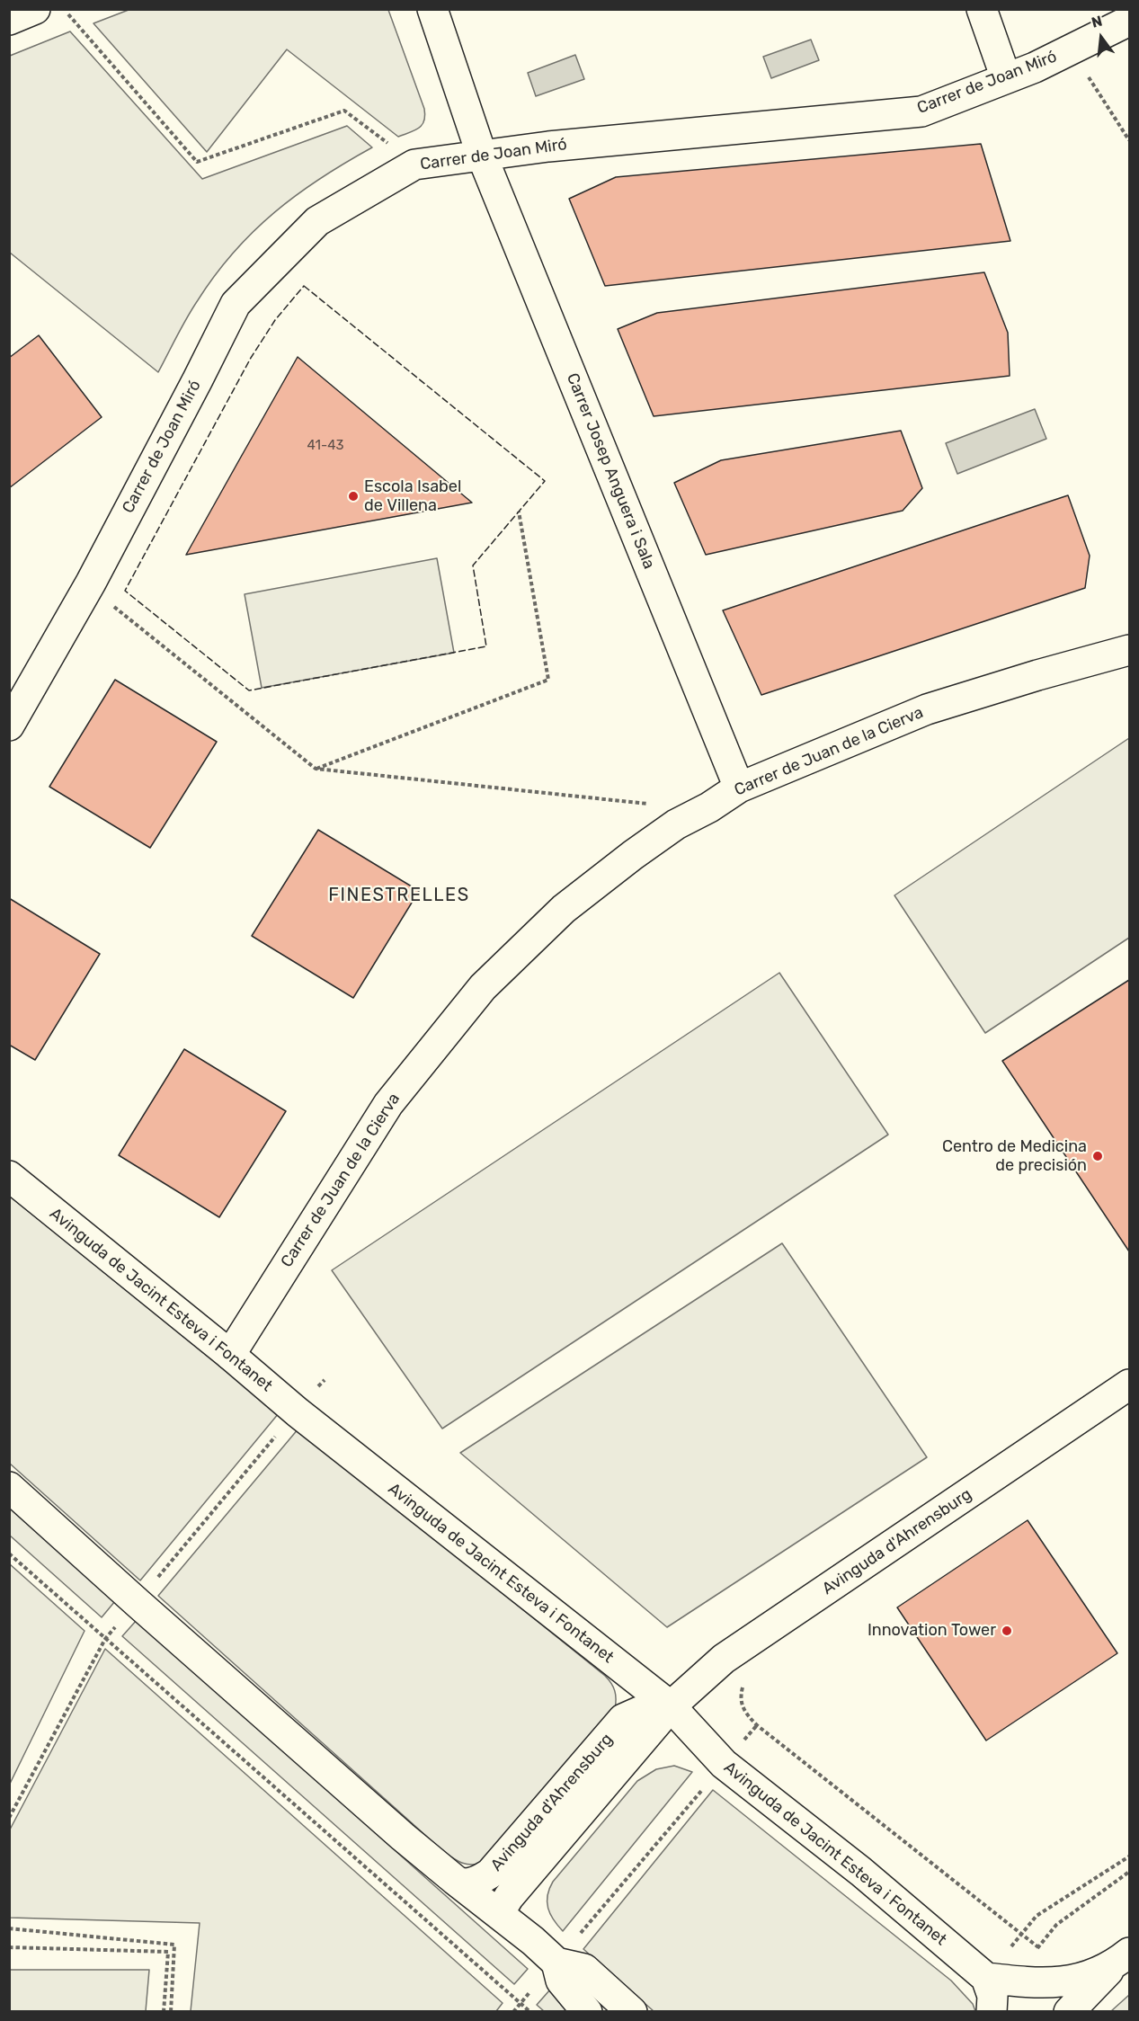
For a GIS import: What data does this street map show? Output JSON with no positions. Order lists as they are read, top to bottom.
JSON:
{
  "streets": {
    "main road": [
      "Carrer de Joan Miró",
      "Carrer Josep Anguera i Sala",
      "Carrer de Juan de la Cierva",
      "Avinguda de Jacint Esteva i Fontanet",
      "Avinguda d'Ahrensburg"
    ]
  },
  "crossings": [
    ["Carrer de Joan Miró", "Carrer Josep Anguera i Sala"],
    ["Carrer Josep Anguera i Sala", "Carrer de Juan de la Cierva"],
    ["Carrer de Juan de la Cierva", "Avinguda de Jacint Esteva i Fontanet"],
    ["Avinguda de Jacint Esteva i Fontanet", "Avinguda d'Ahrensburg"]
  ],
  "districts": ["FINESTRELLES"],
  "places": ["Escola Isabel de Villena", "Centro de Medicina de precisión", "Innovation Tower"],
  "house_numbers": ["41-43"],
  "north": "top"
}
